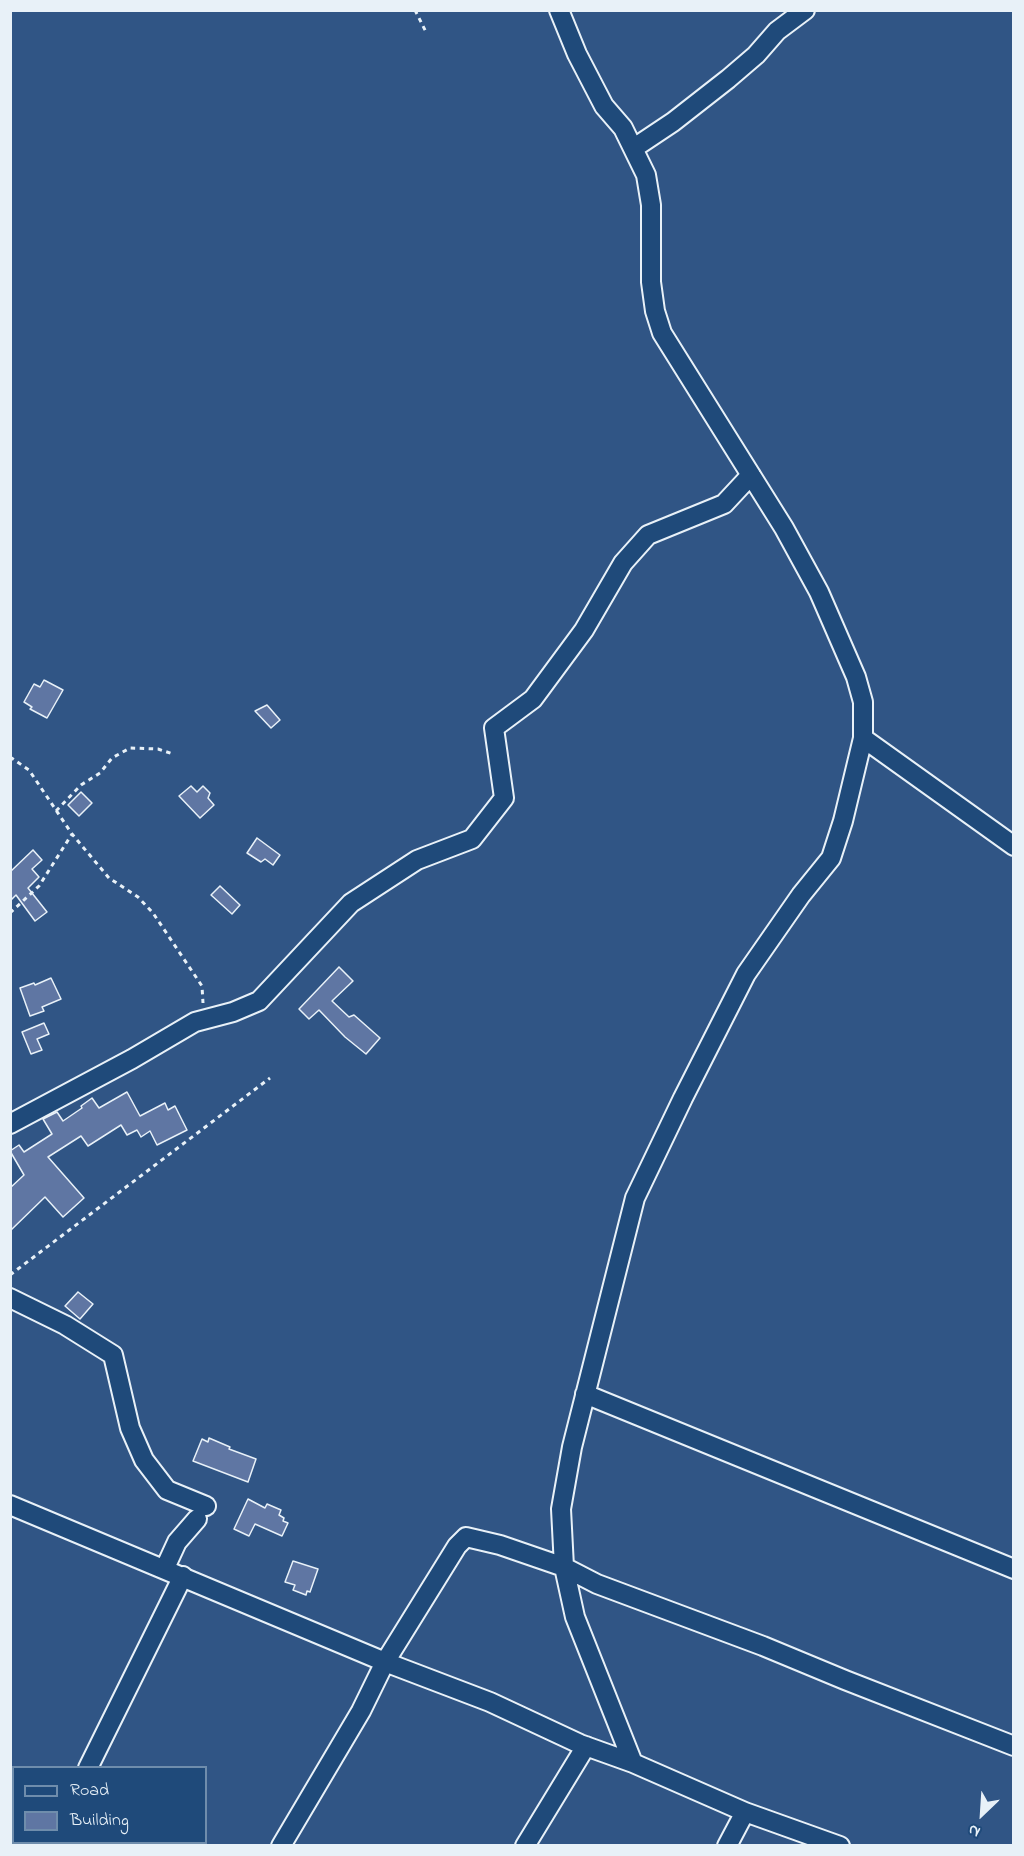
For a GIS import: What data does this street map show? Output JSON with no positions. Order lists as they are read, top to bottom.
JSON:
{
  "legend": ["Road", "Building"],
  "north": "bottom left"
}
